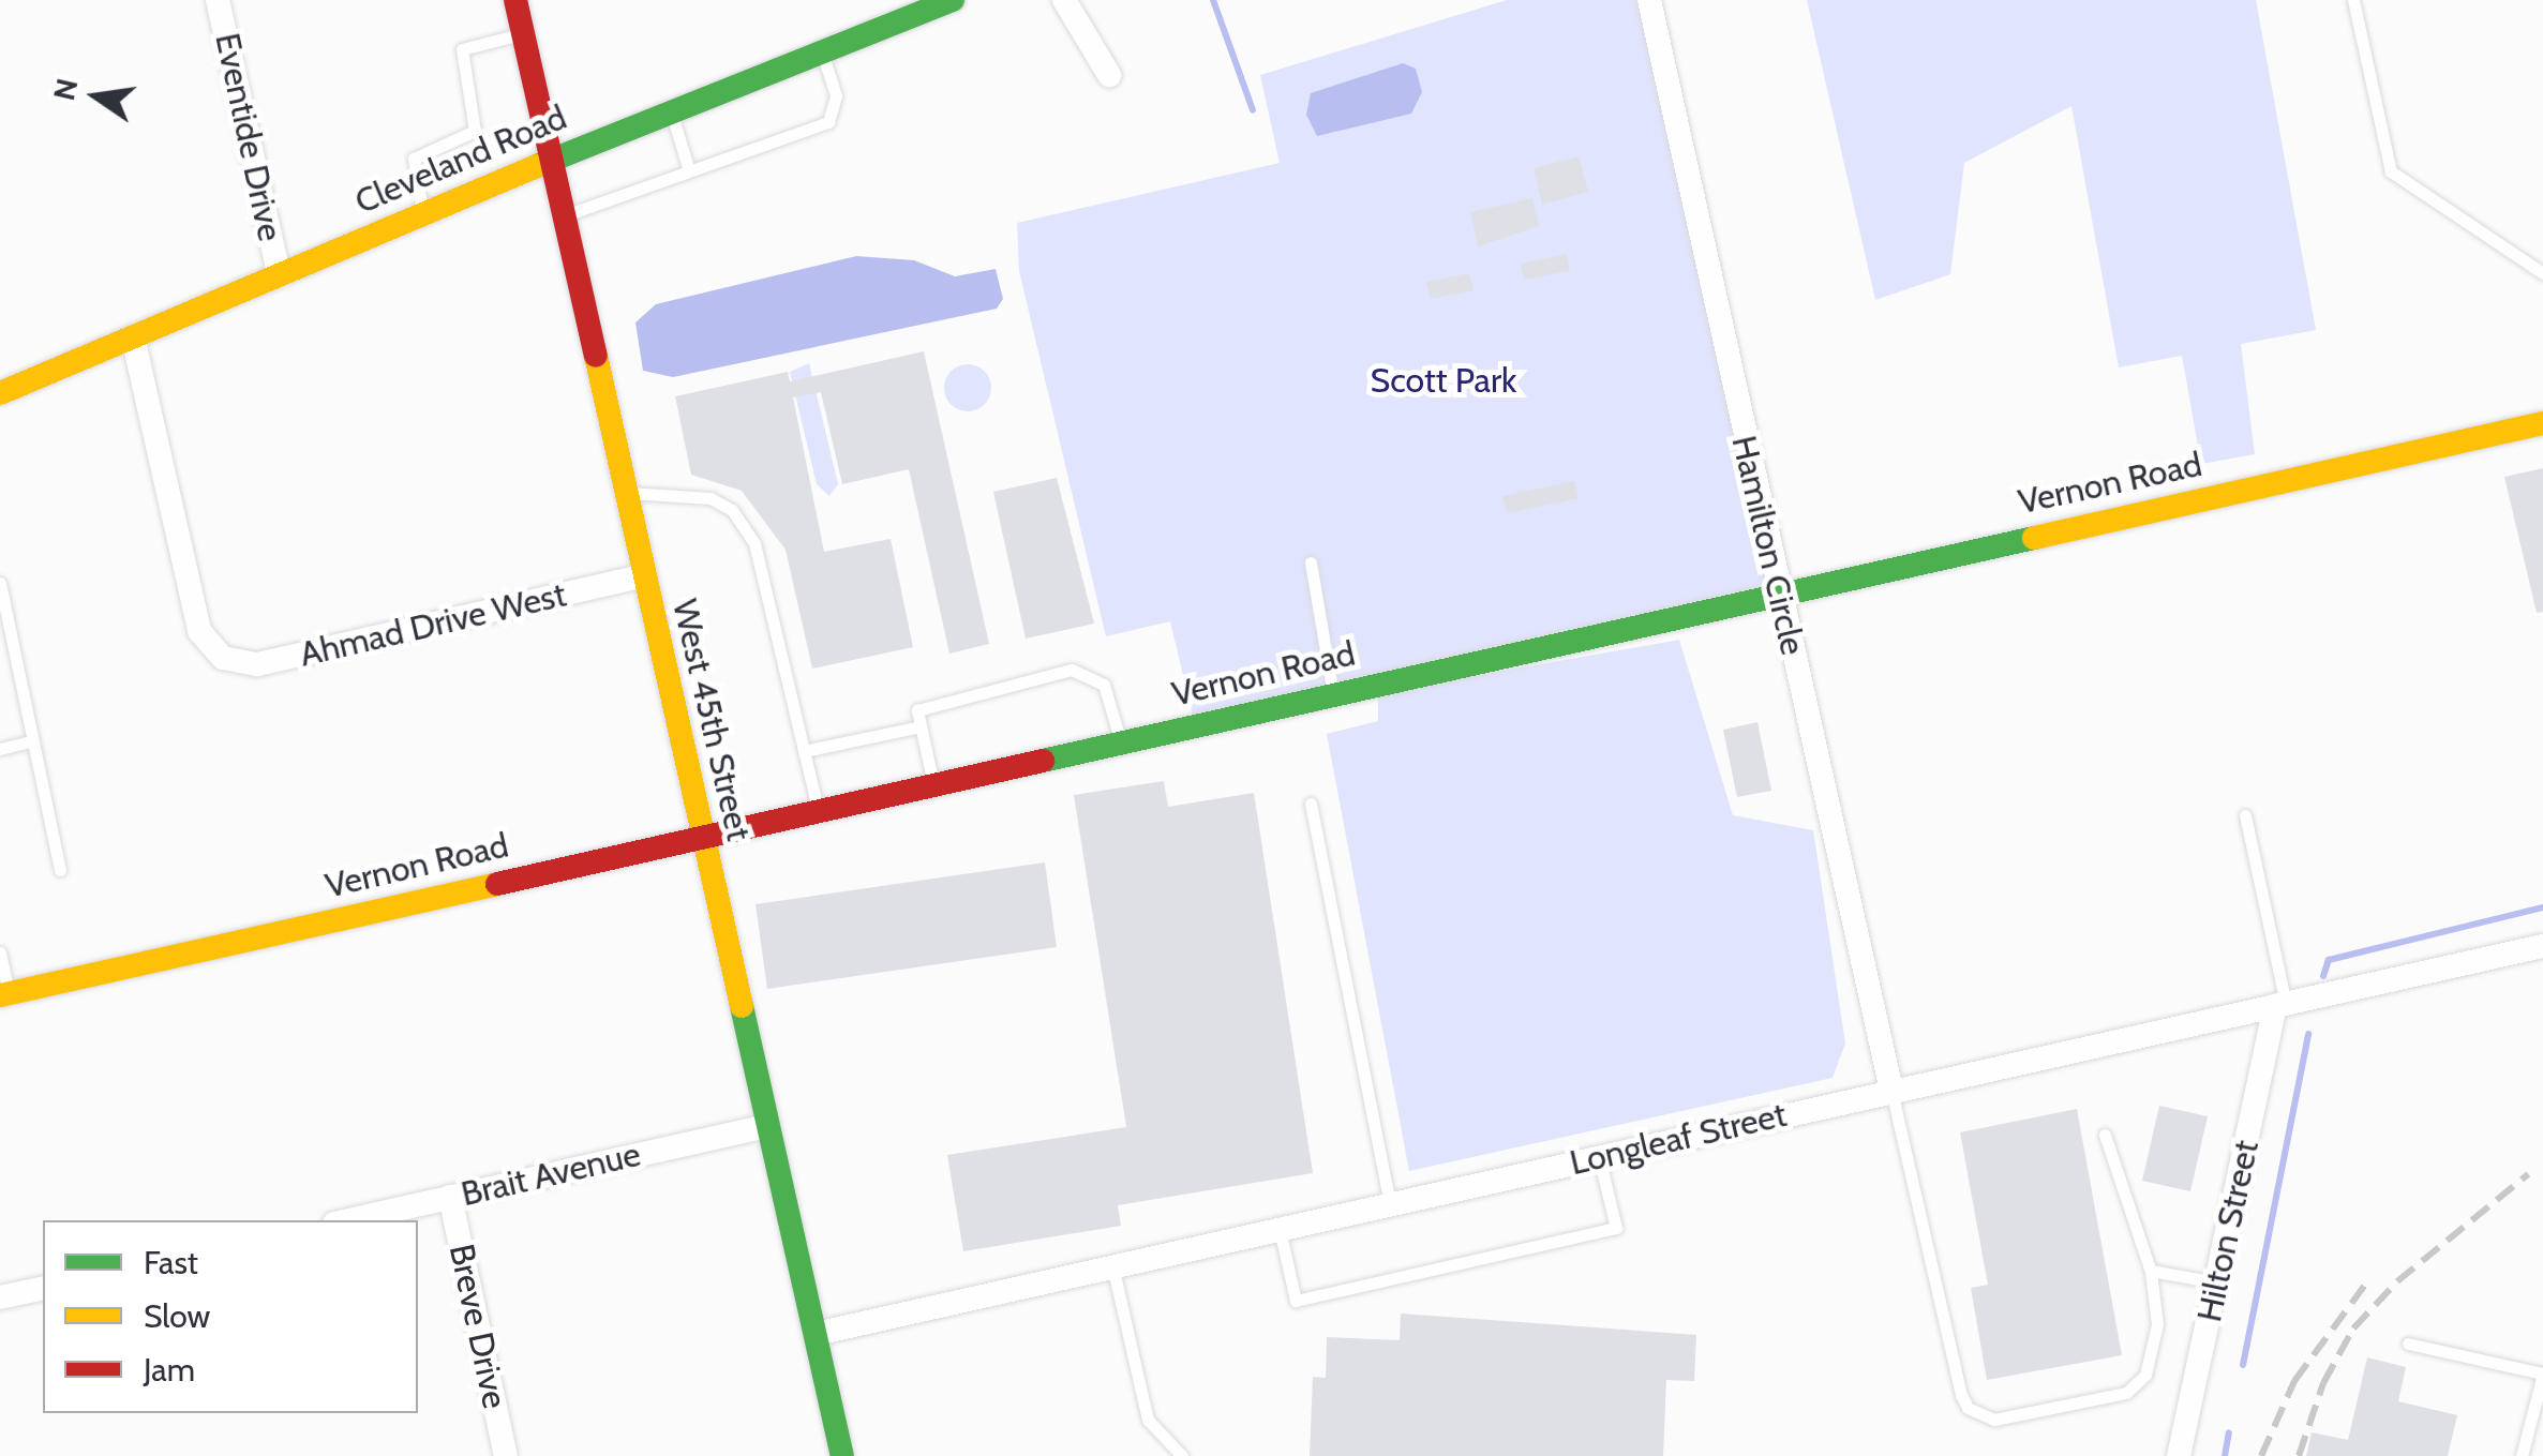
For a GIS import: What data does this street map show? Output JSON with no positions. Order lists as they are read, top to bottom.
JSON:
{
  "streets": {
    "street": [
      "Eventide Drive",
      "Cleveland Road",
      "Vernon Road",
      "Hamilton Circle",
      "Ahmad Drive West",
      "West 45th Street",
      "Longleaf Street",
      "Brait Avenue",
      "Hilton Street",
      "Breve Drive"
    ]
  },
  "crossings": [
    ["Eventide Drive", "Cleveland Road"],
    ["Cleveland Road", "Ahmad Drive West"],
    ["Cleveland Road", "West 45th Street"],
    ["Vernon Road", "Hamilton Circle"],
    ["Vernon Road", "West 45th Street"],
    ["Hamilton Circle", "Longleaf Street"],
    ["Ahmad Drive West", "West 45th Street"],
    ["West 45th Street", "Longleaf Street"],
    ["West 45th Street", "Brait Avenue"],
    ["Longleaf Street", "Hilton Street"],
    ["Brait Avenue", "Breve Drive"]
  ],
  "parks": ["Scott Park"],
  "legend": ["Fast", "Slow", "Jam"],
  "north": "left"
}
